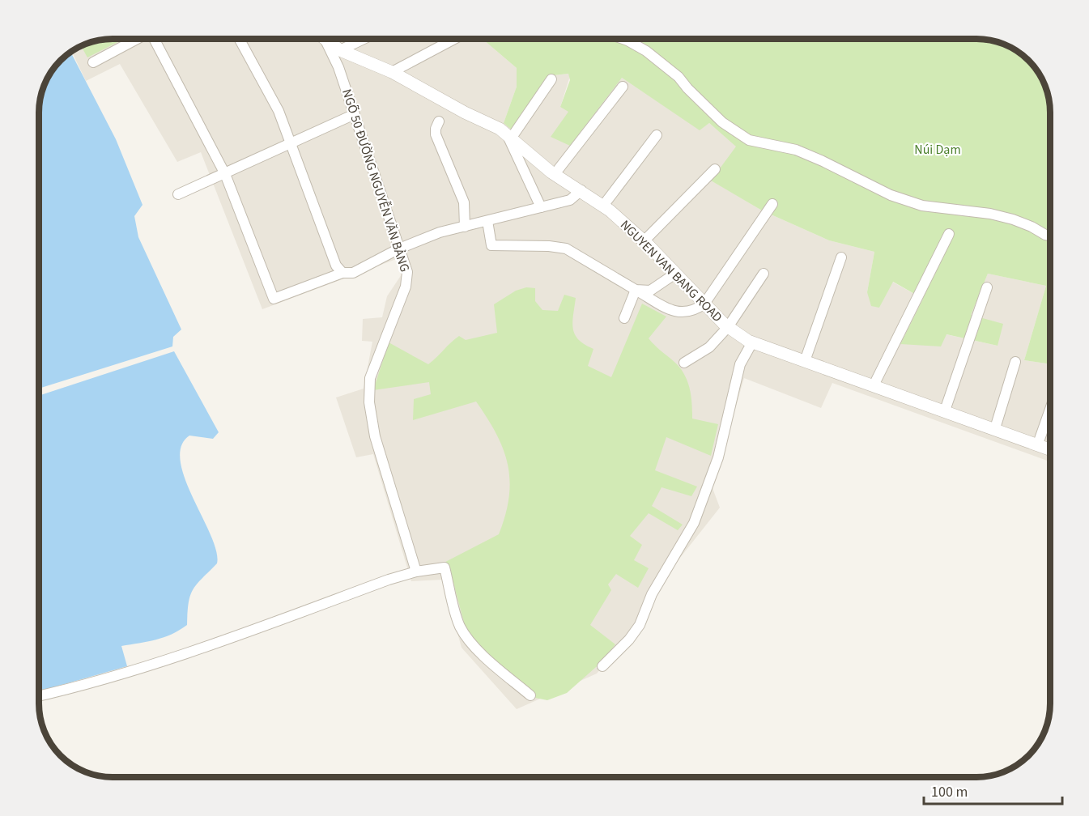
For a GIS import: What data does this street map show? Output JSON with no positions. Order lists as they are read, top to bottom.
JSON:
{
  "streets": {
    "street": ["NGÕ 50 ĐƯỜNG NGUYỄN VĂN BẢNG", "NGUYEN VAN BANG ROAD"]
  },
  "crossings": [
    ["NGÕ 50 ĐƯỜNG NGUYỄN VĂN BẢNG", "NGUYEN VAN BANG ROAD"]
  ],
  "parks": ["Núi Dạm"],
  "scale_bar": "100 m"
}
